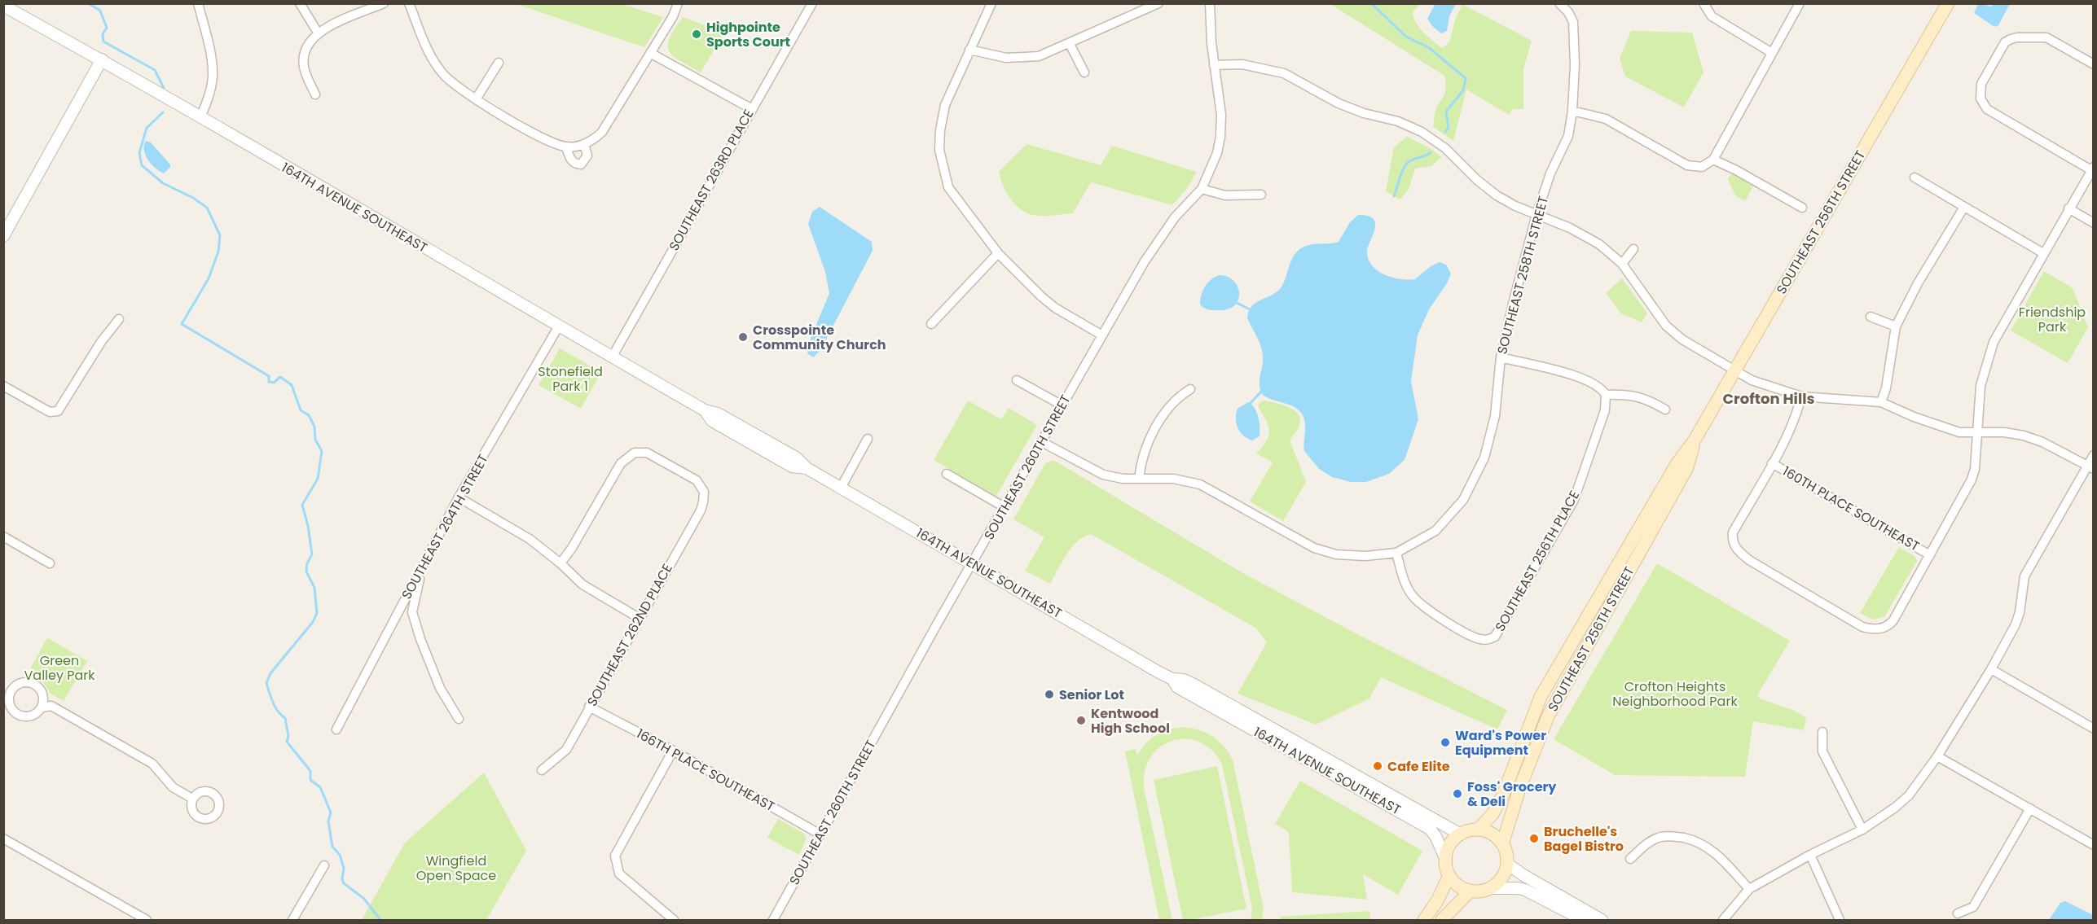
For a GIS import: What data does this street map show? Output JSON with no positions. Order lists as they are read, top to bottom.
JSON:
{
  "streets": {
    "main road": ["SOUTHEAST 256TH STREET"],
    "street": [
      "SOUTHEAST 263RD PLACE",
      "164TH AVENUE SOUTHEAST",
      "SOUTHEAST 258TH STREET",
      "SOUTHEAST 260TH STREET",
      "160TH PLACE SOUTHEAST",
      "SOUTHEAST 264TH STREET",
      "SOUTHEAST 256TH PLACE",
      "SOUTHEAST 262ND PLACE",
      "166TH PLACE SOUTHEAST"
    ]
  },
  "crossings": [
    ["SOUTHEAST 263RD PLACE", "164TH AVENUE SOUTHEAST"],
    ["164TH AVENUE SOUTHEAST", "SOUTHEAST 256TH STREET"],
    ["164TH AVENUE SOUTHEAST", "SOUTHEAST 260TH STREET"],
    ["164TH AVENUE SOUTHEAST", "SOUTHEAST 264TH STREET"],
    ["SOUTHEAST 258TH STREET", "SOUTHEAST 256TH PLACE"],
    ["SOUTHEAST 260TH STREET", "166TH PLACE SOUTHEAST"],
    ["SOUTHEAST 262ND PLACE", "166TH PLACE SOUTHEAST"]
  ],
  "districts": ["Crofton Hills"],
  "parks": [
    "Friendship Park",
    "Stonefield Park 1",
    "Green Valley Park",
    "Crofton Heights Neighborhood Park",
    "Wingfield Open Space"
  ],
  "places": [
    "Highpointe Sports Court",
    "Crosspointe Community Church",
    "Senior Lot",
    "Kentwood High School",
    "Ward's Power Equipment",
    "Cafe Elite",
    "Foss' Grocery & Deli",
    "Bruchelle's Bagel Bistro"
  ]
}
